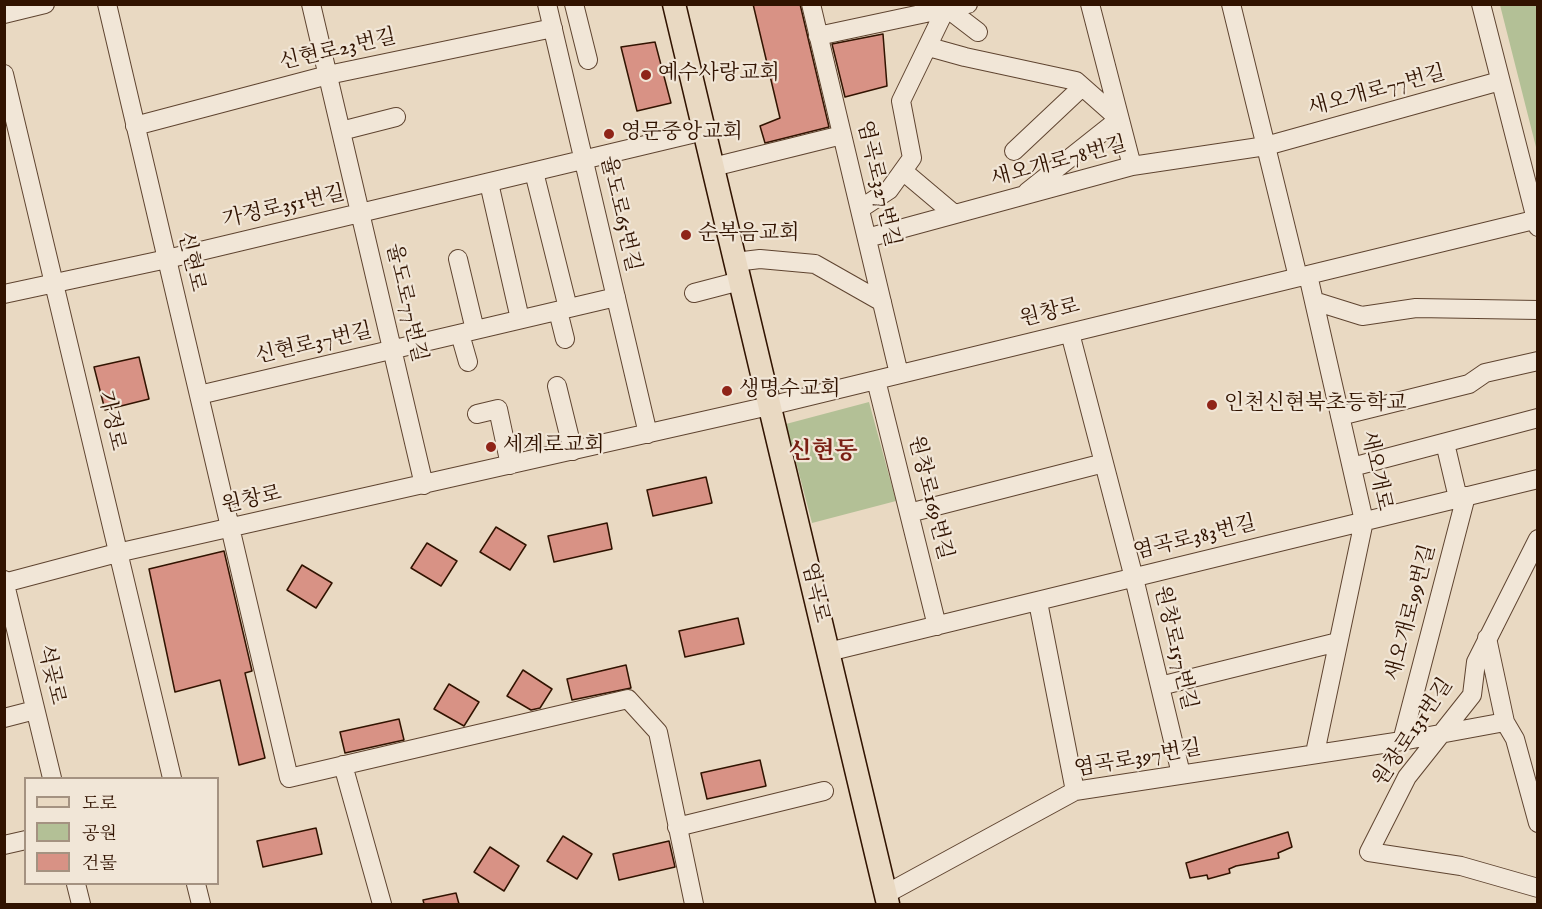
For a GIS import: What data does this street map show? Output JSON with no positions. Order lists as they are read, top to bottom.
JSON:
{
  "streets": {
    "main road": ["염곡로"],
    "street": [
      "신현로23번길",
      "새오개로77번길",
      "새오개로78번길",
      "염곡로327번길",
      "가정로351번길",
      "율도로65번길",
      "신현로",
      "율도로77번길",
      "원창로",
      "신현로37번길",
      "가정로",
      "새오개로",
      "원창로169번길",
      "염곡로383번길",
      "새오개로99번길",
      "원창로157번길",
      "석곶로",
      "원창로131번길",
      "염곡로397번길"
    ]
  },
  "crossings": [
    ["신현로23번길", "율도로65번길"],
    ["신현로23번길", "신현로"],
    ["신현로23번길", "율도로77번길"],
    ["새오개로77번길", "새오개로78번길"],
    ["새오개로77번길", "새오개로"],
    ["새오개로78번길", "염곡로327번길"],
    ["새오개로78번길", "새오개로"],
    ["염곡로327번길", "원창로"],
    ["가정로351번길", "율도로65번길"],
    ["가정로351번길", "신현로"],
    ["가정로351번길", "율도로77번길"],
    ["가정로351번길", "가정로"],
    ["가정로351번길", "염곡로"],
    ["율도로65번길", "원창로"],
    ["율도로65번길", "신현로37번길"],
    ["신현로", "원창로"],
    ["신현로", "신현로37번길"],
    ["율도로77번길", "원창로"],
    ["율도로77번길", "신현로37번길"],
    ["원창로", "가정로"],
    ["원창로", "새오개로"],
    ["원창로", "원창로169번길"],
    ["원창로", "염곡로"],
    ["원창로", "원창로157번길"],
    ["원창로", "석곶로"],
    ["새오개로", "염곡로383번길"],
    ["새오개로", "염곡로397번길"],
    ["원창로169번길", "염곡로383번길"],
    ["염곡로383번길", "염곡로"],
    ["염곡로383번길", "원창로157번길"],
    ["염곡로", "염곡로397번길"],
    ["새오개로99번길", "염곡로397번길"],
    ["원창로157번길", "염곡로397번길"],
    ["원창로131번길", "염곡로397번길"]
  ],
  "districts": ["신현동"],
  "places": [
    "예수사랑교회",
    "영문중앙교회",
    "순복음교회",
    "생명수교회",
    "인천신현북초등학교",
    "세계로교회"
  ],
  "legend": ["도로", "공원", "건물"]
}
